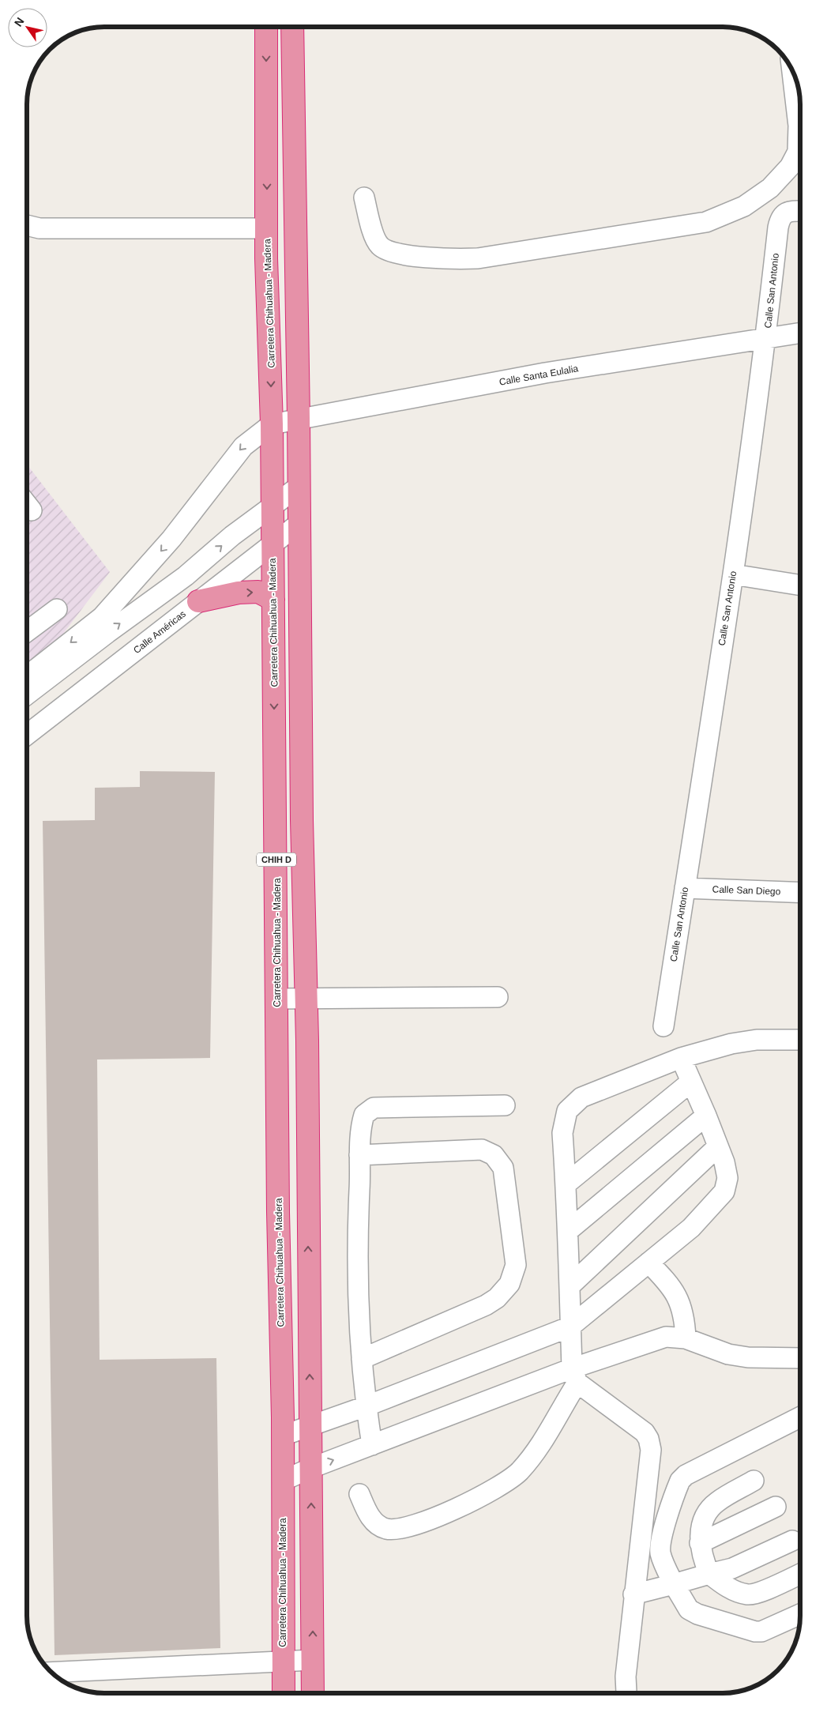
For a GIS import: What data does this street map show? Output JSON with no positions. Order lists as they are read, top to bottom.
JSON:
{
  "streets": {
    "highway": ["Carretera Chihuahua - Madera", "CHIH D"],
    "street": [
      "Calle San Antonio",
      "Calle Santa Eulalia",
      "Calle Américas",
      "Calle San Diego"
    ]
  },
  "crossings": [
    ["Calle San Antonio", "Calle Santa Eulalia"],
    ["Calle San Antonio", "Calle San Diego"],
    ["Carretera Chihuahua - Madera", "Calle Santa Eulalia"],
    ["Carretera Chihuahua - Madera", "Calle Américas"],
    ["Calle Santa Eulalia", "CHIH D"],
    ["Calle Américas", "CHIH D"]
  ],
  "north": "top left"
}
